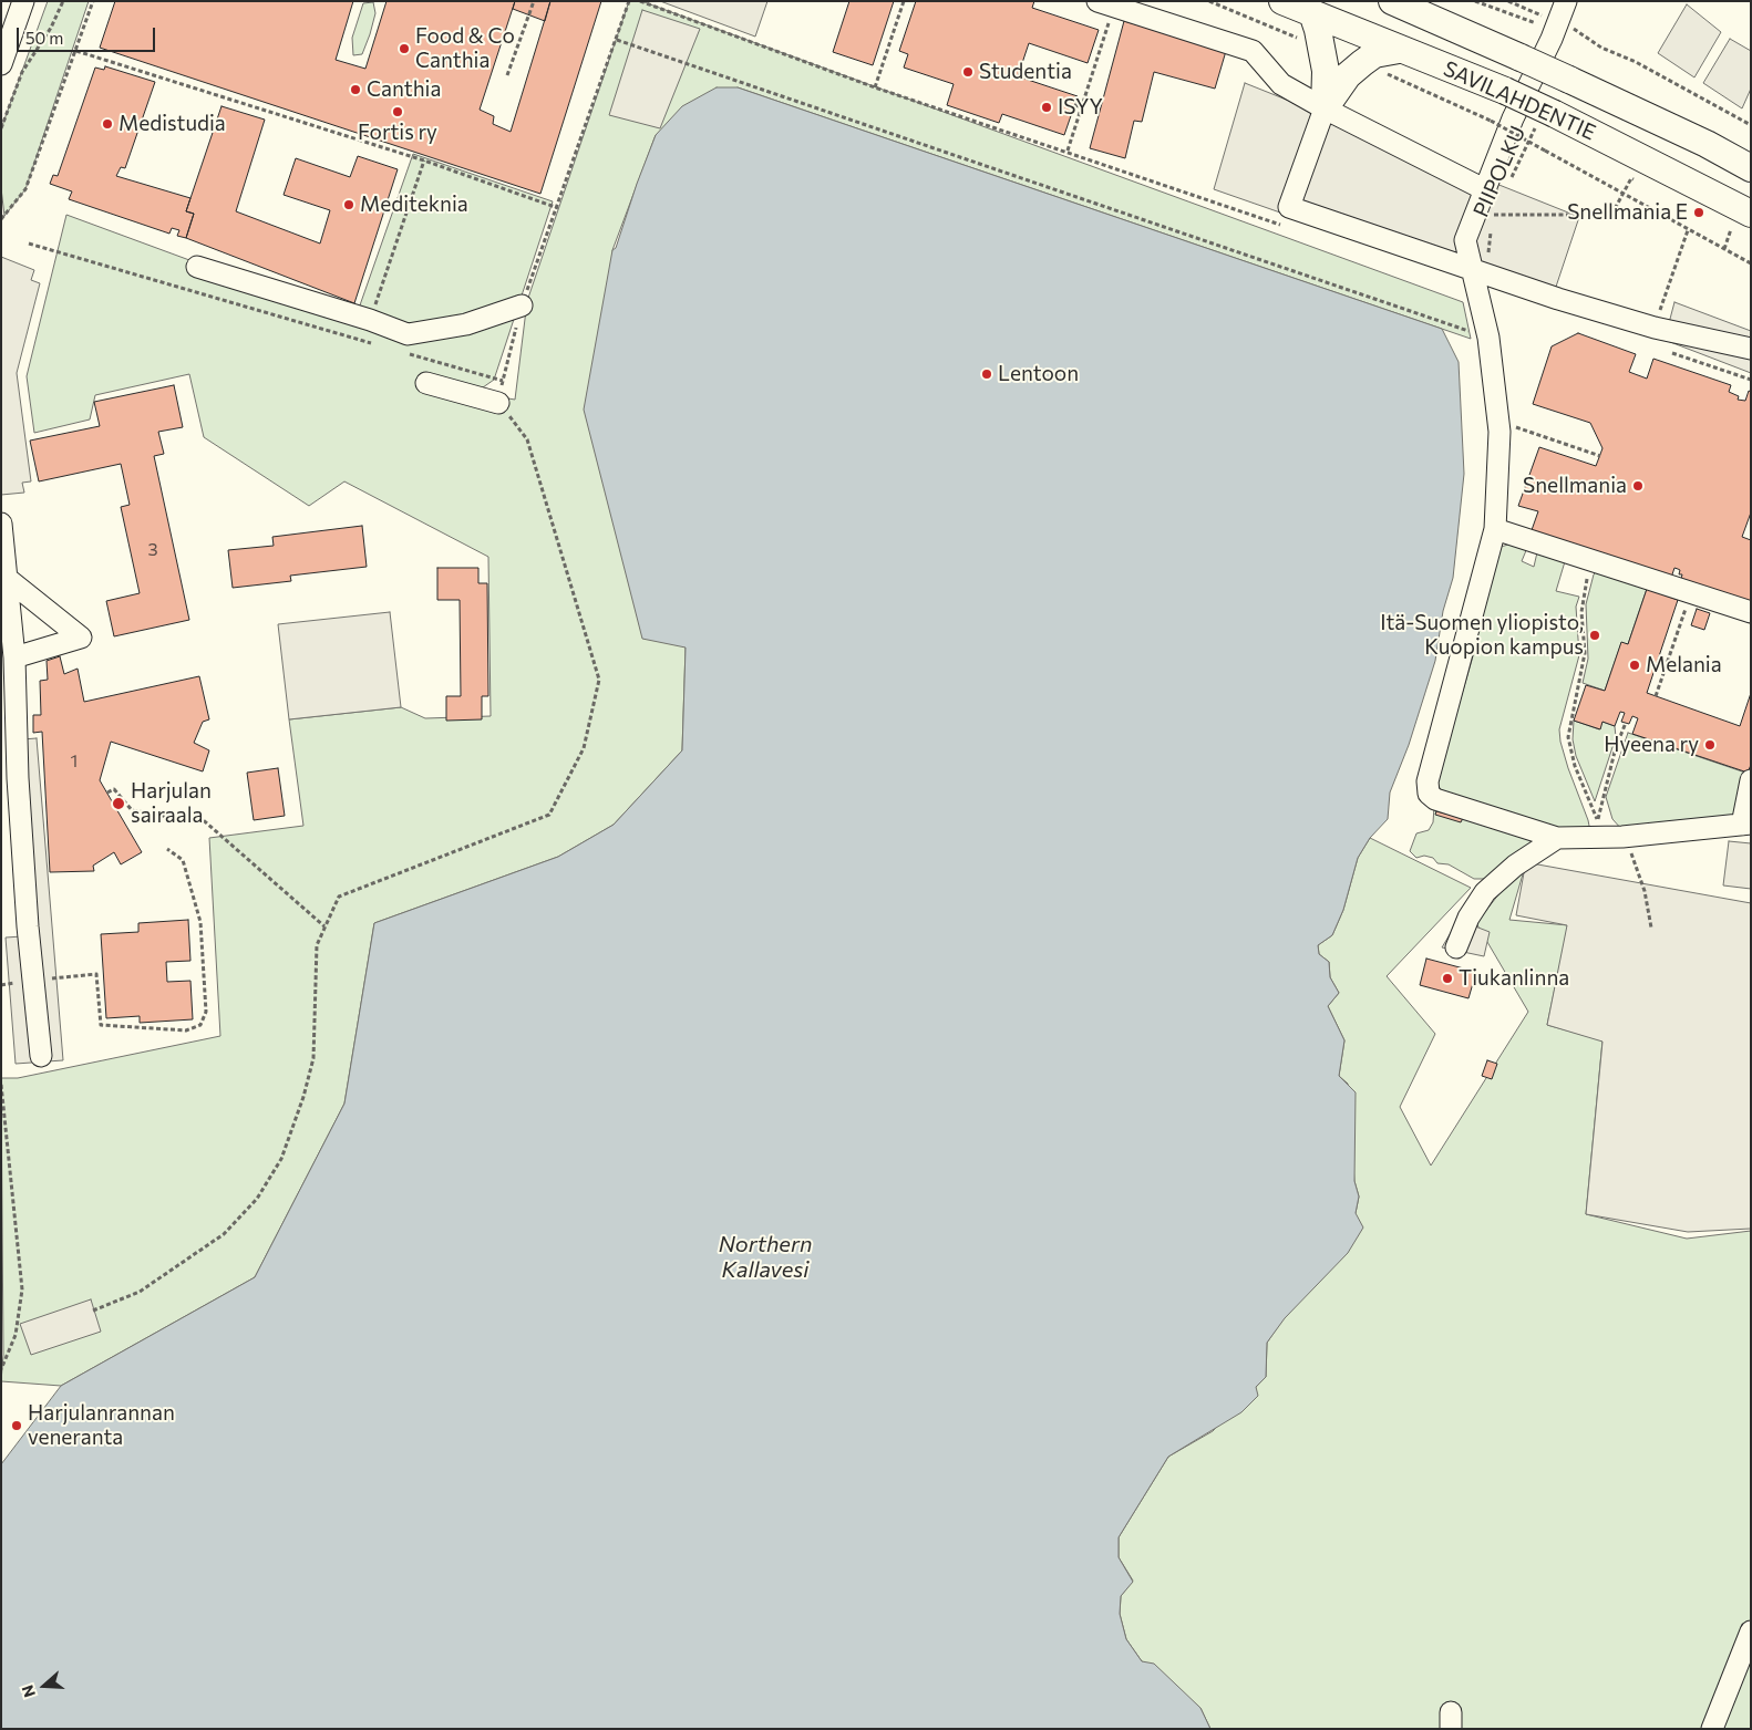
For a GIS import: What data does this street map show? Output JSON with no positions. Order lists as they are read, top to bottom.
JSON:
{
  "streets": {
    "main road": ["SAVILAHDENTIE"],
    "path": ["PIIPOLKU"]
  },
  "crossings": [
    ["SAVILAHDENTIE", "PIIPOLKU"]
  ],
  "water": ["Northern Kallavesi"],
  "places": [
    "Food & Co Canthia",
    "Studentia",
    "Canthia",
    "ISYY",
    "Fortis ry",
    "Medistudia",
    "Mediteknia",
    "Snellmania E",
    "Lentoon",
    "Snellmania",
    "Itä-Suomen yliopisto, Kuopion kampus",
    "Melania",
    "Hyeena ry",
    "Harjulan sairaala",
    "Tiukanlinna",
    "Harjulanrannan veneranta"
  ],
  "house_numbers": ["3", "1"],
  "scale_bar": "50 m",
  "north": "left"
}
